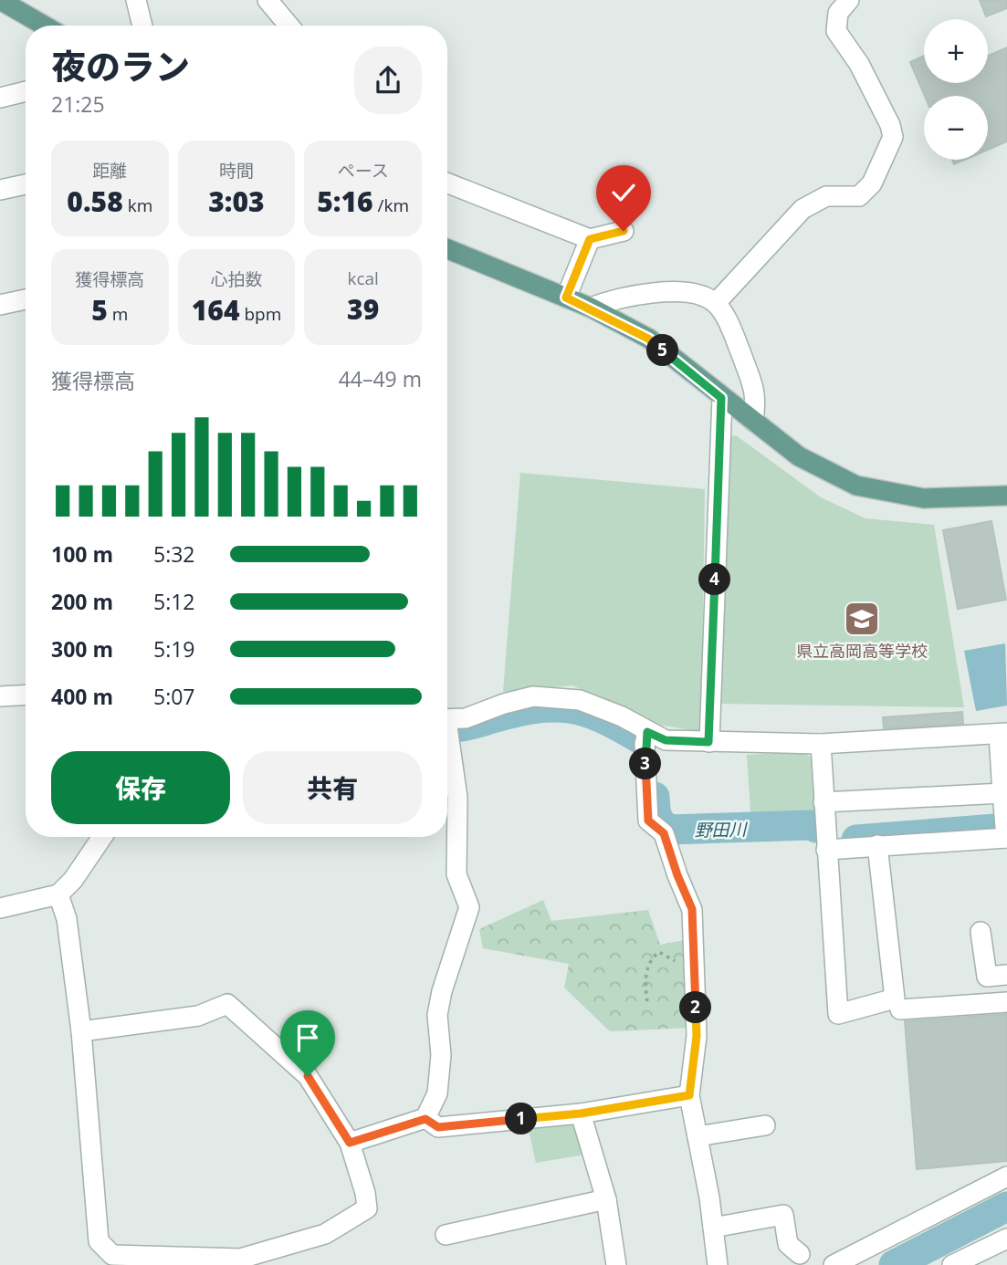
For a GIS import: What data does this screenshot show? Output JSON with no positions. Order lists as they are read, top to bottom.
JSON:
{
  "water": ["野田川"],
  "places": {
    "school or university": ["県立高岡高等学校"]
  },
  "page": {
    "map_buttons": ["+", "−"],
    "heading": ["夜のラン", "21:25"],
    "stats": [
      ["距離", "0.58 km"],
      ["時間", "3:03"],
      ["ペース", "5:16 /km"],
      ["獲得標高", "5 m"],
      ["心拍数", "164 bpm"],
      ["kcal", "39"]
    ],
    "pins": [
      "5",
      "4",
      "3",
      "2",
      "1"
    ],
    "chart": ["獲得標高", "44–49 m"],
    "list": [
      {
        "name": "100 m",
        "note": "5:32"
      },
      {
        "name": "200 m",
        "note": "5:12"
      },
      {
        "name": "300 m",
        "note": "5:19"
      },
      {
        "name": "400 m",
        "note": "5:07"
      }
    ],
    "buttons": ["保存", "共有"]
  }
}
